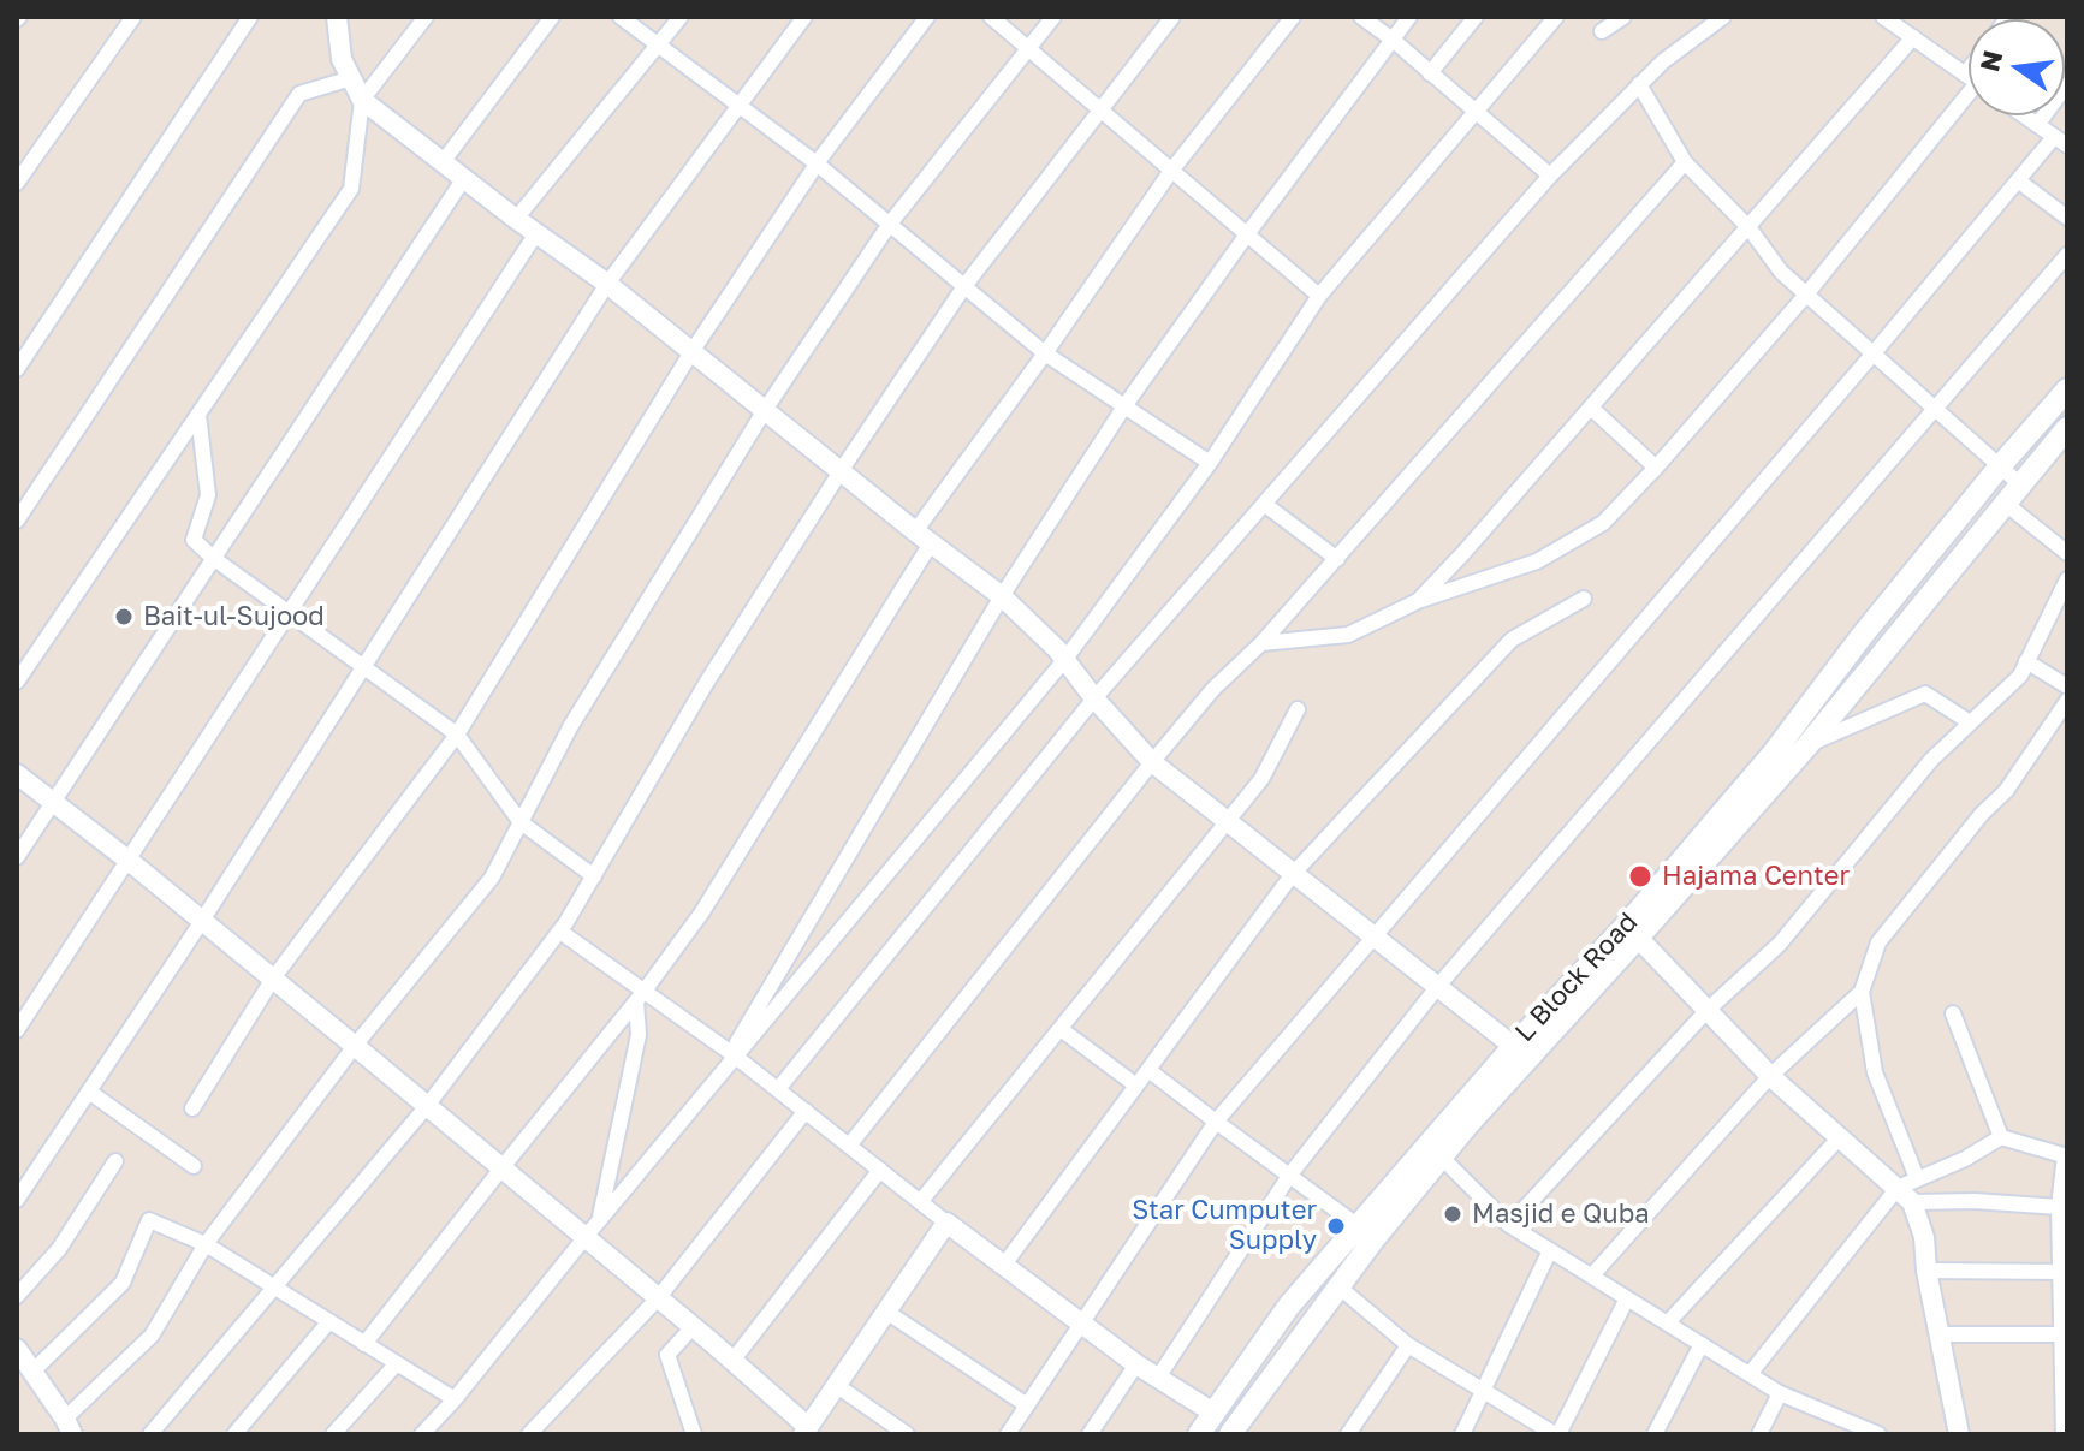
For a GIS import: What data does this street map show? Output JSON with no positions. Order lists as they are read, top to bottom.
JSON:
{
  "streets": {
    "main road": ["L Block Road"]
  },
  "places": [
    "Bait-ul-Sujood",
    "Hajama Center",
    "Masjid e Quba",
    "Star Cumputer Supply"
  ],
  "north": "left"
}
